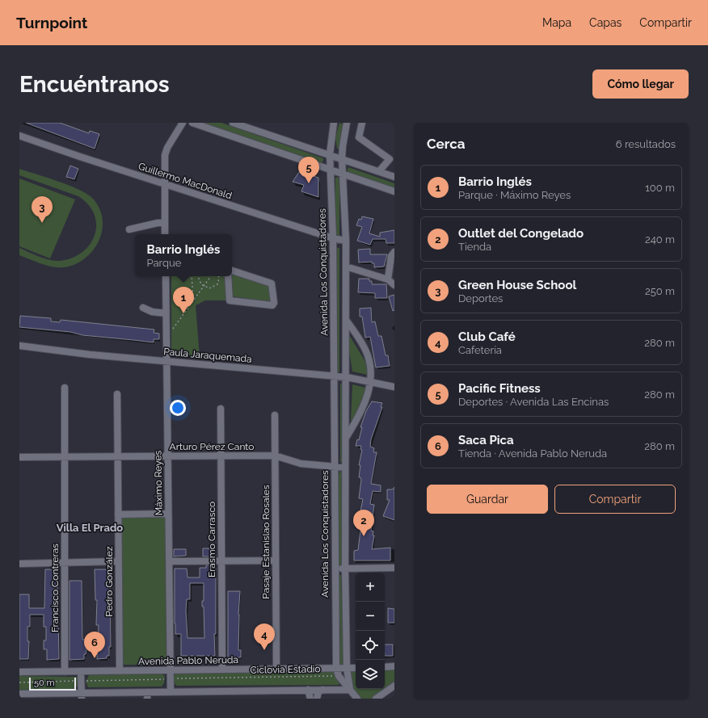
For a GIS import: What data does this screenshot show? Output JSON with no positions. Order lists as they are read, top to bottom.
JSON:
{
  "streets": {
    "street": [
      "Guillermo MacDonald",
      "Avenida Los Conquistadores",
      "Paula Jaraquemada",
      "Arturo Pérez Canto",
      "Máximo Reyes",
      "Erasmo Carrasco",
      "Pasaje Estanislao Rosales",
      "Pedro González",
      "Francisco Contreras",
      "Avenida Pablo Neruda"
    ],
    "path": ["Ciclovia Estadio"]
  },
  "crossings": [
    ["Guillermo MacDonald", "Avenida Los Conquistadores"],
    ["Avenida Los Conquistadores", "Paula Jaraquemada"],
    ["Avenida Los Conquistadores", "Arturo Pérez Canto"],
    ["Avenida Los Conquistadores", "Avenida Pablo Neruda"],
    ["Avenida Los Conquistadores", "Ciclovia Estadio"],
    ["Paula Jaraquemada", "Máximo Reyes"],
    ["Arturo Pérez Canto", "Máximo Reyes"],
    ["Arturo Pérez Canto", "Erasmo Carrasco"],
    ["Arturo Pérez Canto", "Pasaje Estanislao Rosales"],
    ["Arturo Pérez Canto", "Pedro González"],
    ["Arturo Pérez Canto", "Francisco Contreras"],
    ["Máximo Reyes", "Avenida Pablo Neruda"],
    ["Máximo Reyes", "Ciclovia Estadio"],
    ["Erasmo Carrasco", "Avenida Pablo Neruda"],
    ["Pasaje Estanislao Rosales", "Avenida Pablo Neruda"],
    ["Pedro González", "Avenida Pablo Neruda"],
    ["Francisco Contreras", "Avenida Pablo Neruda"]
  ],
  "districts": ["Villa El Prado"],
  "scale_bar": "50 m",
  "page": {
    "header": "Turnpoint",
    "nav": ["Mapa", "Capas", "Compartir"],
    "buttons": [
      "Cómo llegar",
      ["Guardar", "Compartir"]
    ],
    "title": "Encuéntranos",
    "heading": ["Cerca", "6 resultados"],
    "pins": [
      "5",
      "3",
      "1",
      "2",
      "4",
      "6"
    ],
    "list": [
      {
        "mark": "1",
        "name": "Barrio Inglés",
        "note": "Parque · Máximo Reyes",
        "value": "100 m"
      },
      {
        "mark": "2",
        "name": "Outlet del Congelado",
        "note": "Tienda",
        "value": "240 m"
      },
      {
        "mark": "3",
        "name": "Green House School",
        "note": "Deportes",
        "value": "250 m"
      },
      {
        "mark": "4",
        "name": "Club Café",
        "note": "Cafetería",
        "value": "280 m"
      },
      {
        "mark": "5",
        "name": "Pacific Fitness",
        "note": "Deportes · Avenida Las Encinas",
        "value": "280 m"
      },
      {
        "mark": "6",
        "name": "Saca Pica",
        "note": "Tienda · Avenida Pablo Neruda",
        "value": "280 m"
      }
    ],
    "popup": ["Barrio Inglés", "Parque"],
    "map_buttons": ["+", "−"],
    "scale": "50 m"
  }
}
